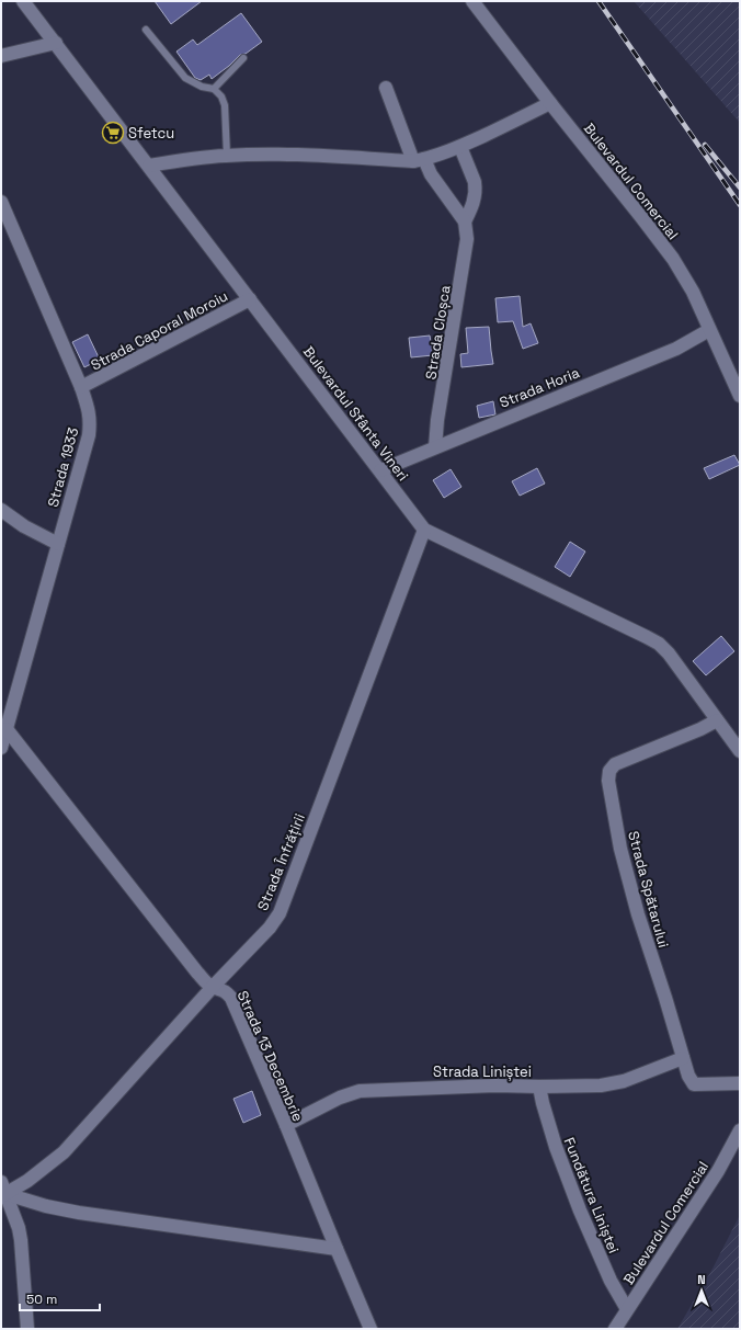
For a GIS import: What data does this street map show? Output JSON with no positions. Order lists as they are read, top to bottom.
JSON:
{
  "streets": {
    "street": [
      "Bulevardul Comercial",
      "Strada Caporal Moroiu",
      "Strada Cloșca",
      "Strada Horia",
      "Bulevardul Sfânta Vineri",
      "Strada 1933",
      "Strada Înfrățirii",
      "Strada Spătarului",
      "Strada 13 Decembrie",
      "Strada Liniștei",
      "Fundătura Liniștei"
    ]
  },
  "crossings": [
    ["Bulevardul Comercial", "Strada Horia"],
    ["Bulevardul Comercial", "Fundătura Liniștei"],
    ["Strada Caporal Moroiu", "Bulevardul Sfânta Vineri"],
    ["Strada Caporal Moroiu", "Strada 1933"],
    ["Strada Cloșca", "Strada Horia"],
    ["Strada Horia", "Bulevardul Sfânta Vineri"],
    ["Bulevardul Sfânta Vineri", "Strada Înfrățirii"],
    ["Bulevardul Sfânta Vineri", "Strada Spătarului"],
    ["Strada 1933", "Strada 13 Decembrie"],
    ["Strada Înfrățirii", "Strada 13 Decembrie"],
    ["Strada Spătarului", "Strada Liniștei"],
    ["Strada 13 Decembrie", "Strada Liniștei"],
    ["Strada Liniștei", "Fundătura Liniștei"]
  ],
  "places": {
    "supermarket": ["Sfetcu"]
  },
  "scale_bar": "50 m",
  "north": "top"
}
